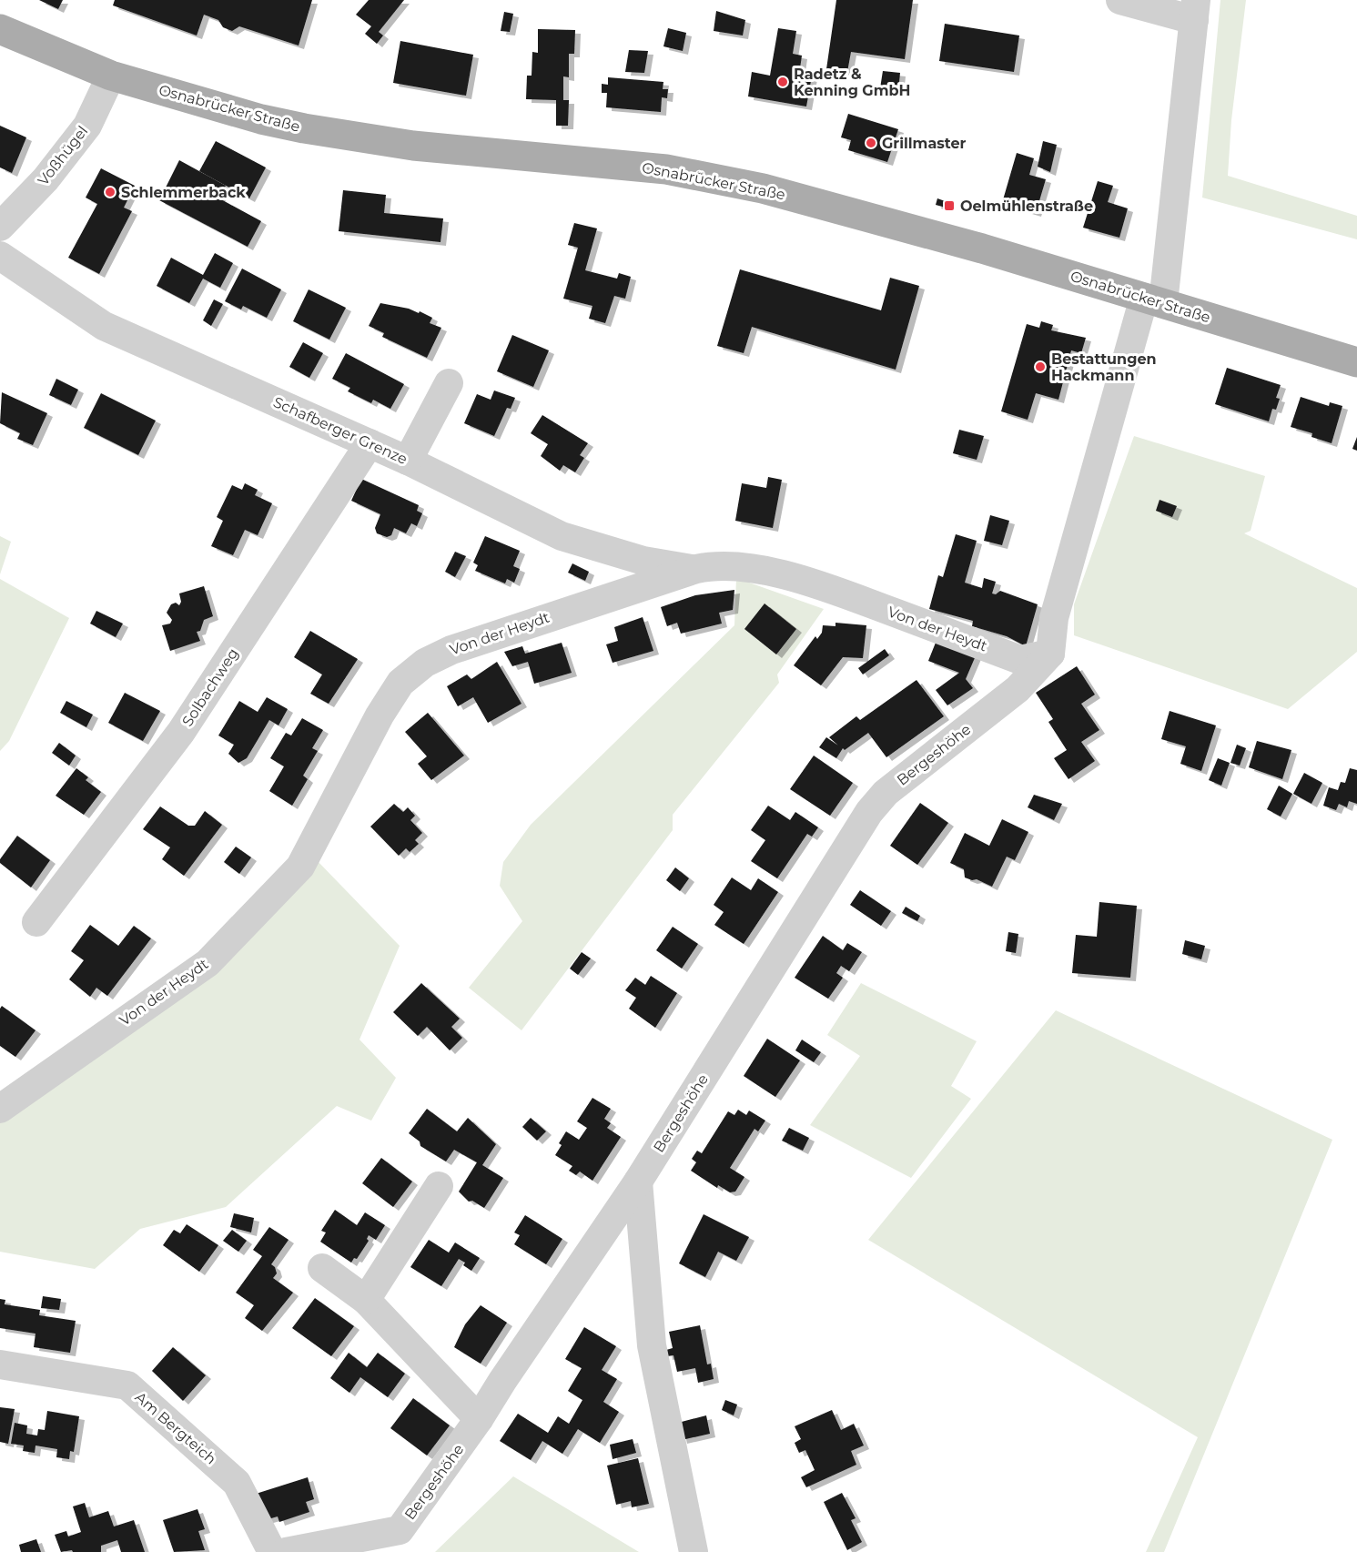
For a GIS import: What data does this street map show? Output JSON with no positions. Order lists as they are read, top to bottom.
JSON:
{
  "streets": {
    "main road": ["Osnabrücker Straße"],
    "street": [
      "Voßhügel",
      "Schafberger Grenze",
      "Von der Heydt",
      "Solbachweg",
      "Bergeshöhe",
      "Am Bergteich"
    ]
  },
  "crossings": [
    ["Osnabrücker Straße", "Voßhügel"],
    ["Schafberger Grenze", "Von der Heydt"],
    ["Schafberger Grenze", "Solbachweg"],
    ["Von der Heydt", "Bergeshöhe"]
  ],
  "places": {
    "other": [
      "Radetz & Kenning GmbH",
      "Grillmaster",
      "Schlemmerback",
      "Bestattungen Hackmann"
    ],
    "transit": ["Oelmühlenstraße"]
  }
}
